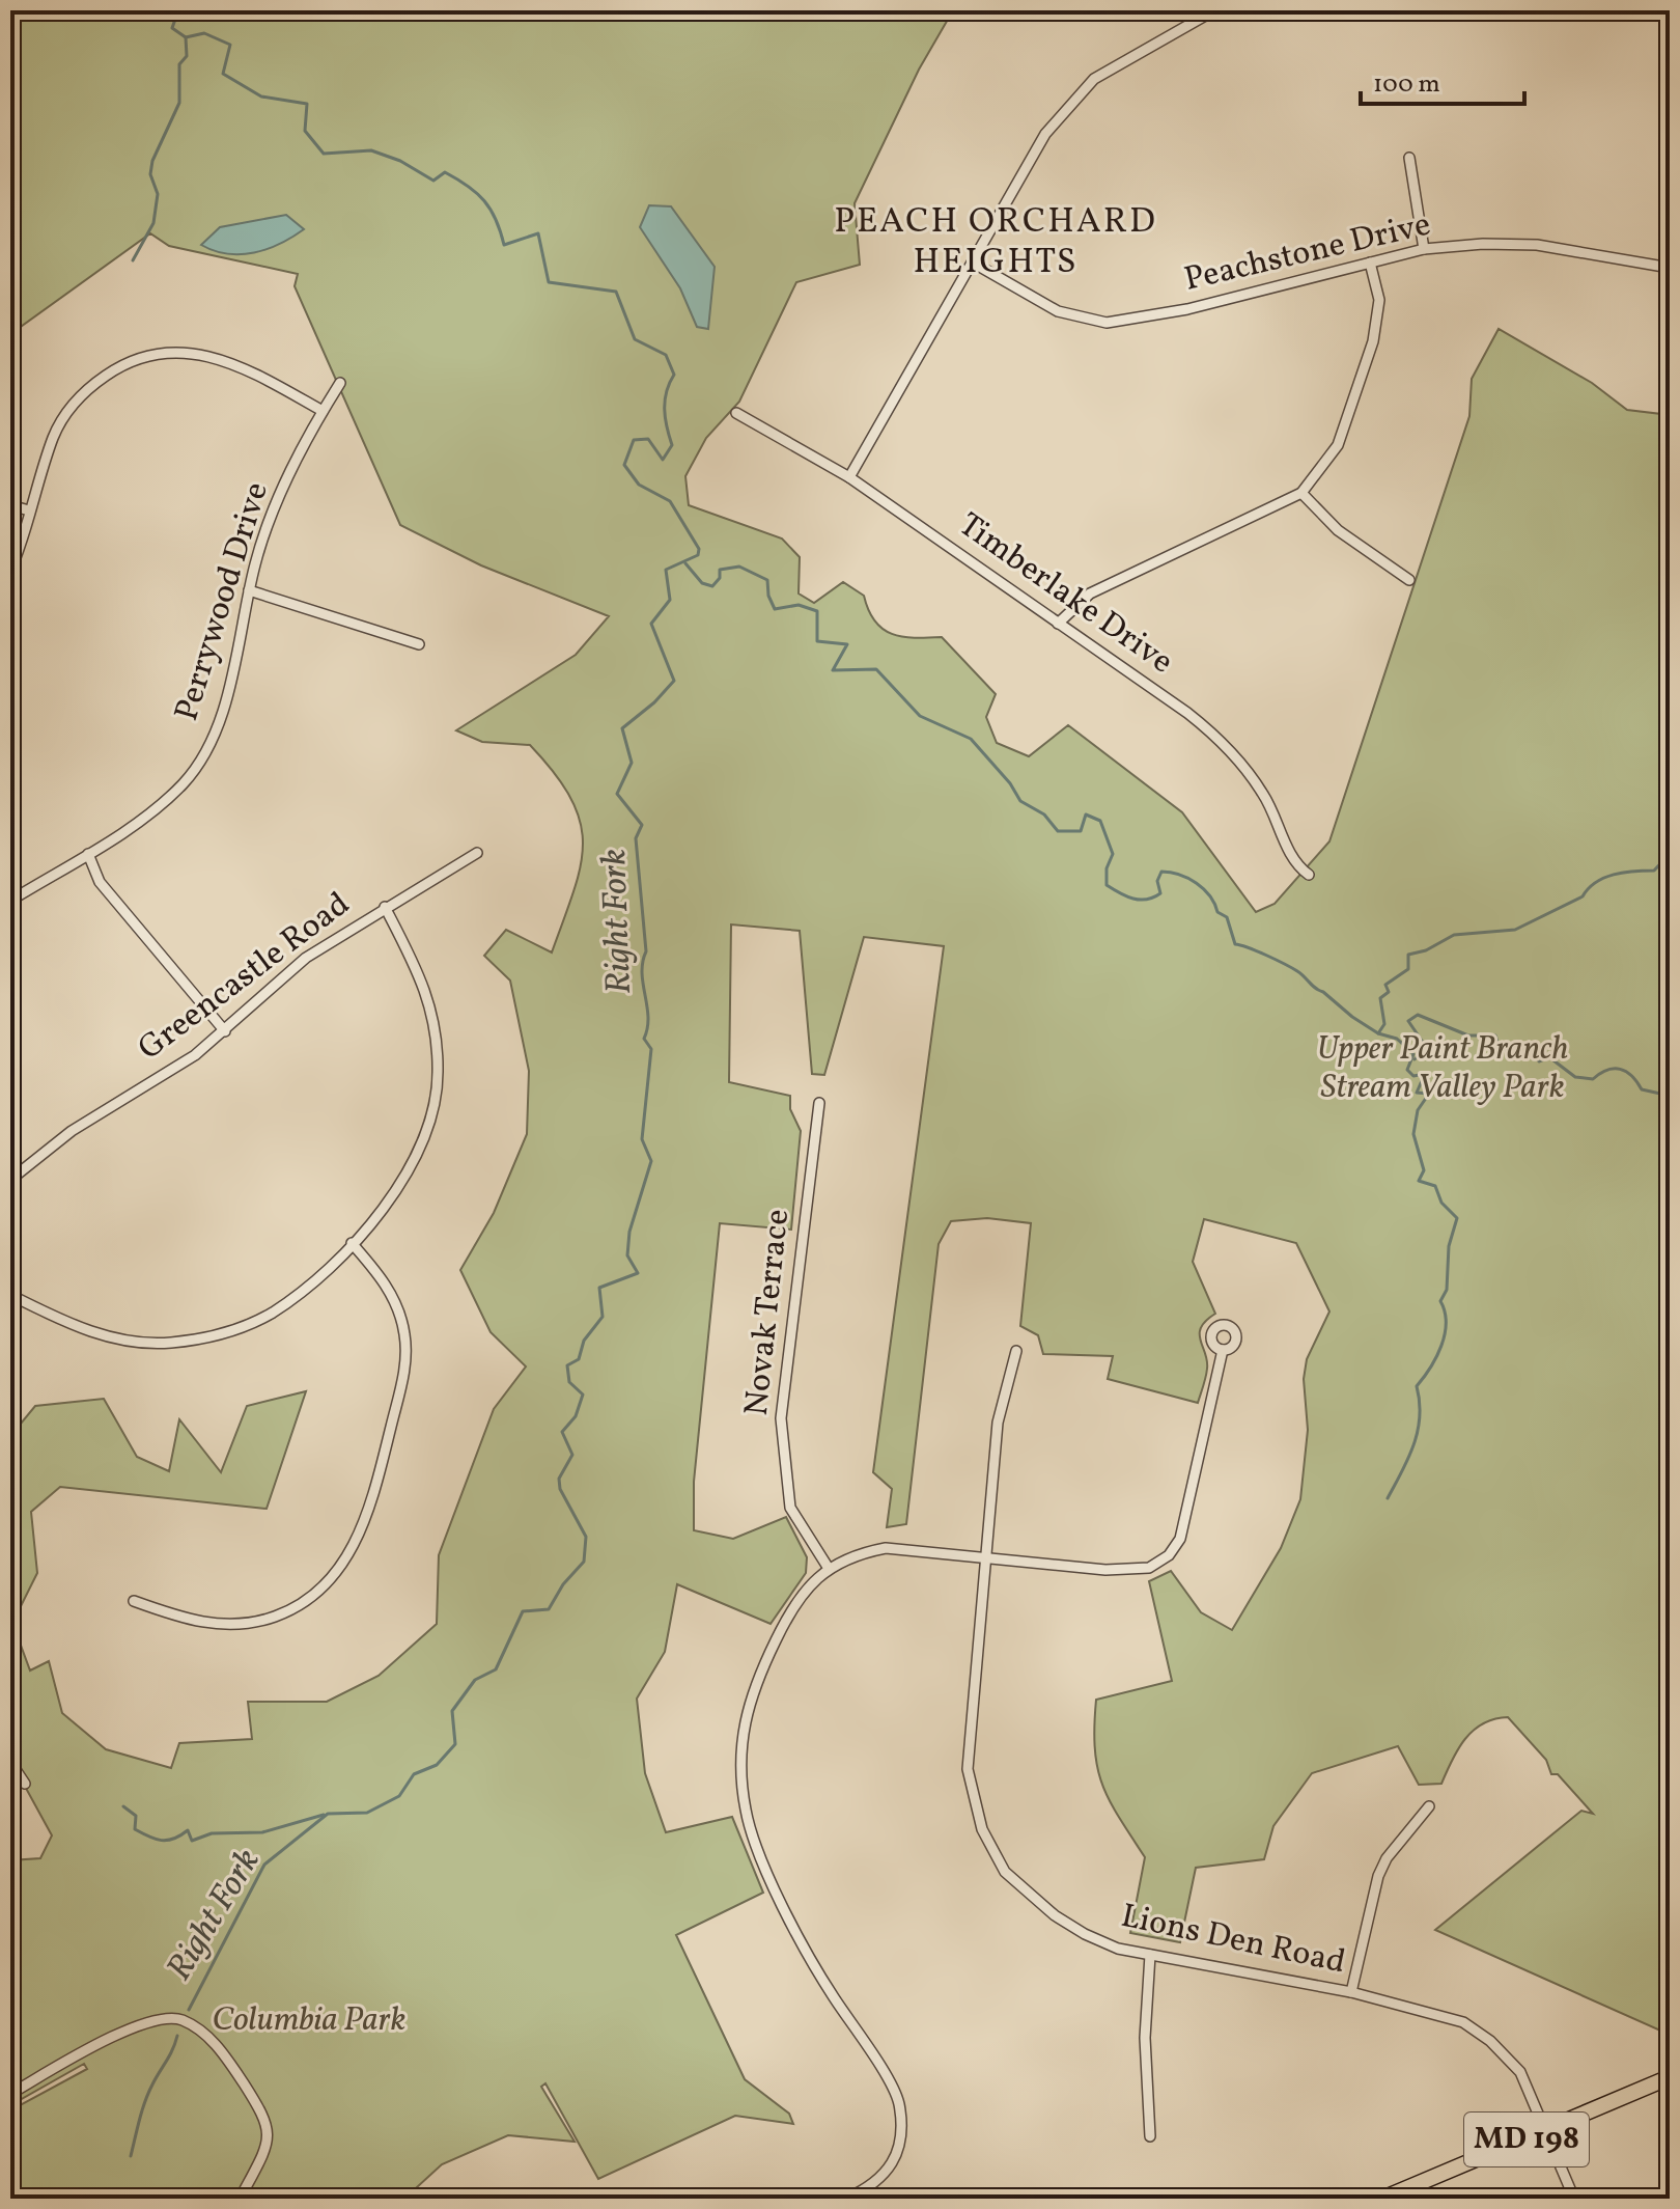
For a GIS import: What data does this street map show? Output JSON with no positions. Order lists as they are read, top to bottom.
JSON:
{
  "streets": {
    "main road": ["MD 198"],
    "street": [
      "Peachstone Drive",
      "Timberlake Drive",
      "Perrywood Drive",
      "Greencastle Road",
      "Novak Terrace",
      "Lions Den Road"
    ]
  },
  "crossings": [
    ["Lions Den Road", "MD 198"]
  ],
  "districts": ["PEACH ORCHARD HEIGHTS"],
  "water": ["Right Fork"],
  "parks": ["Upper Paint Branch Stream Valley Park", "Columbia Park"],
  "scale_bar": "100 m"
}
